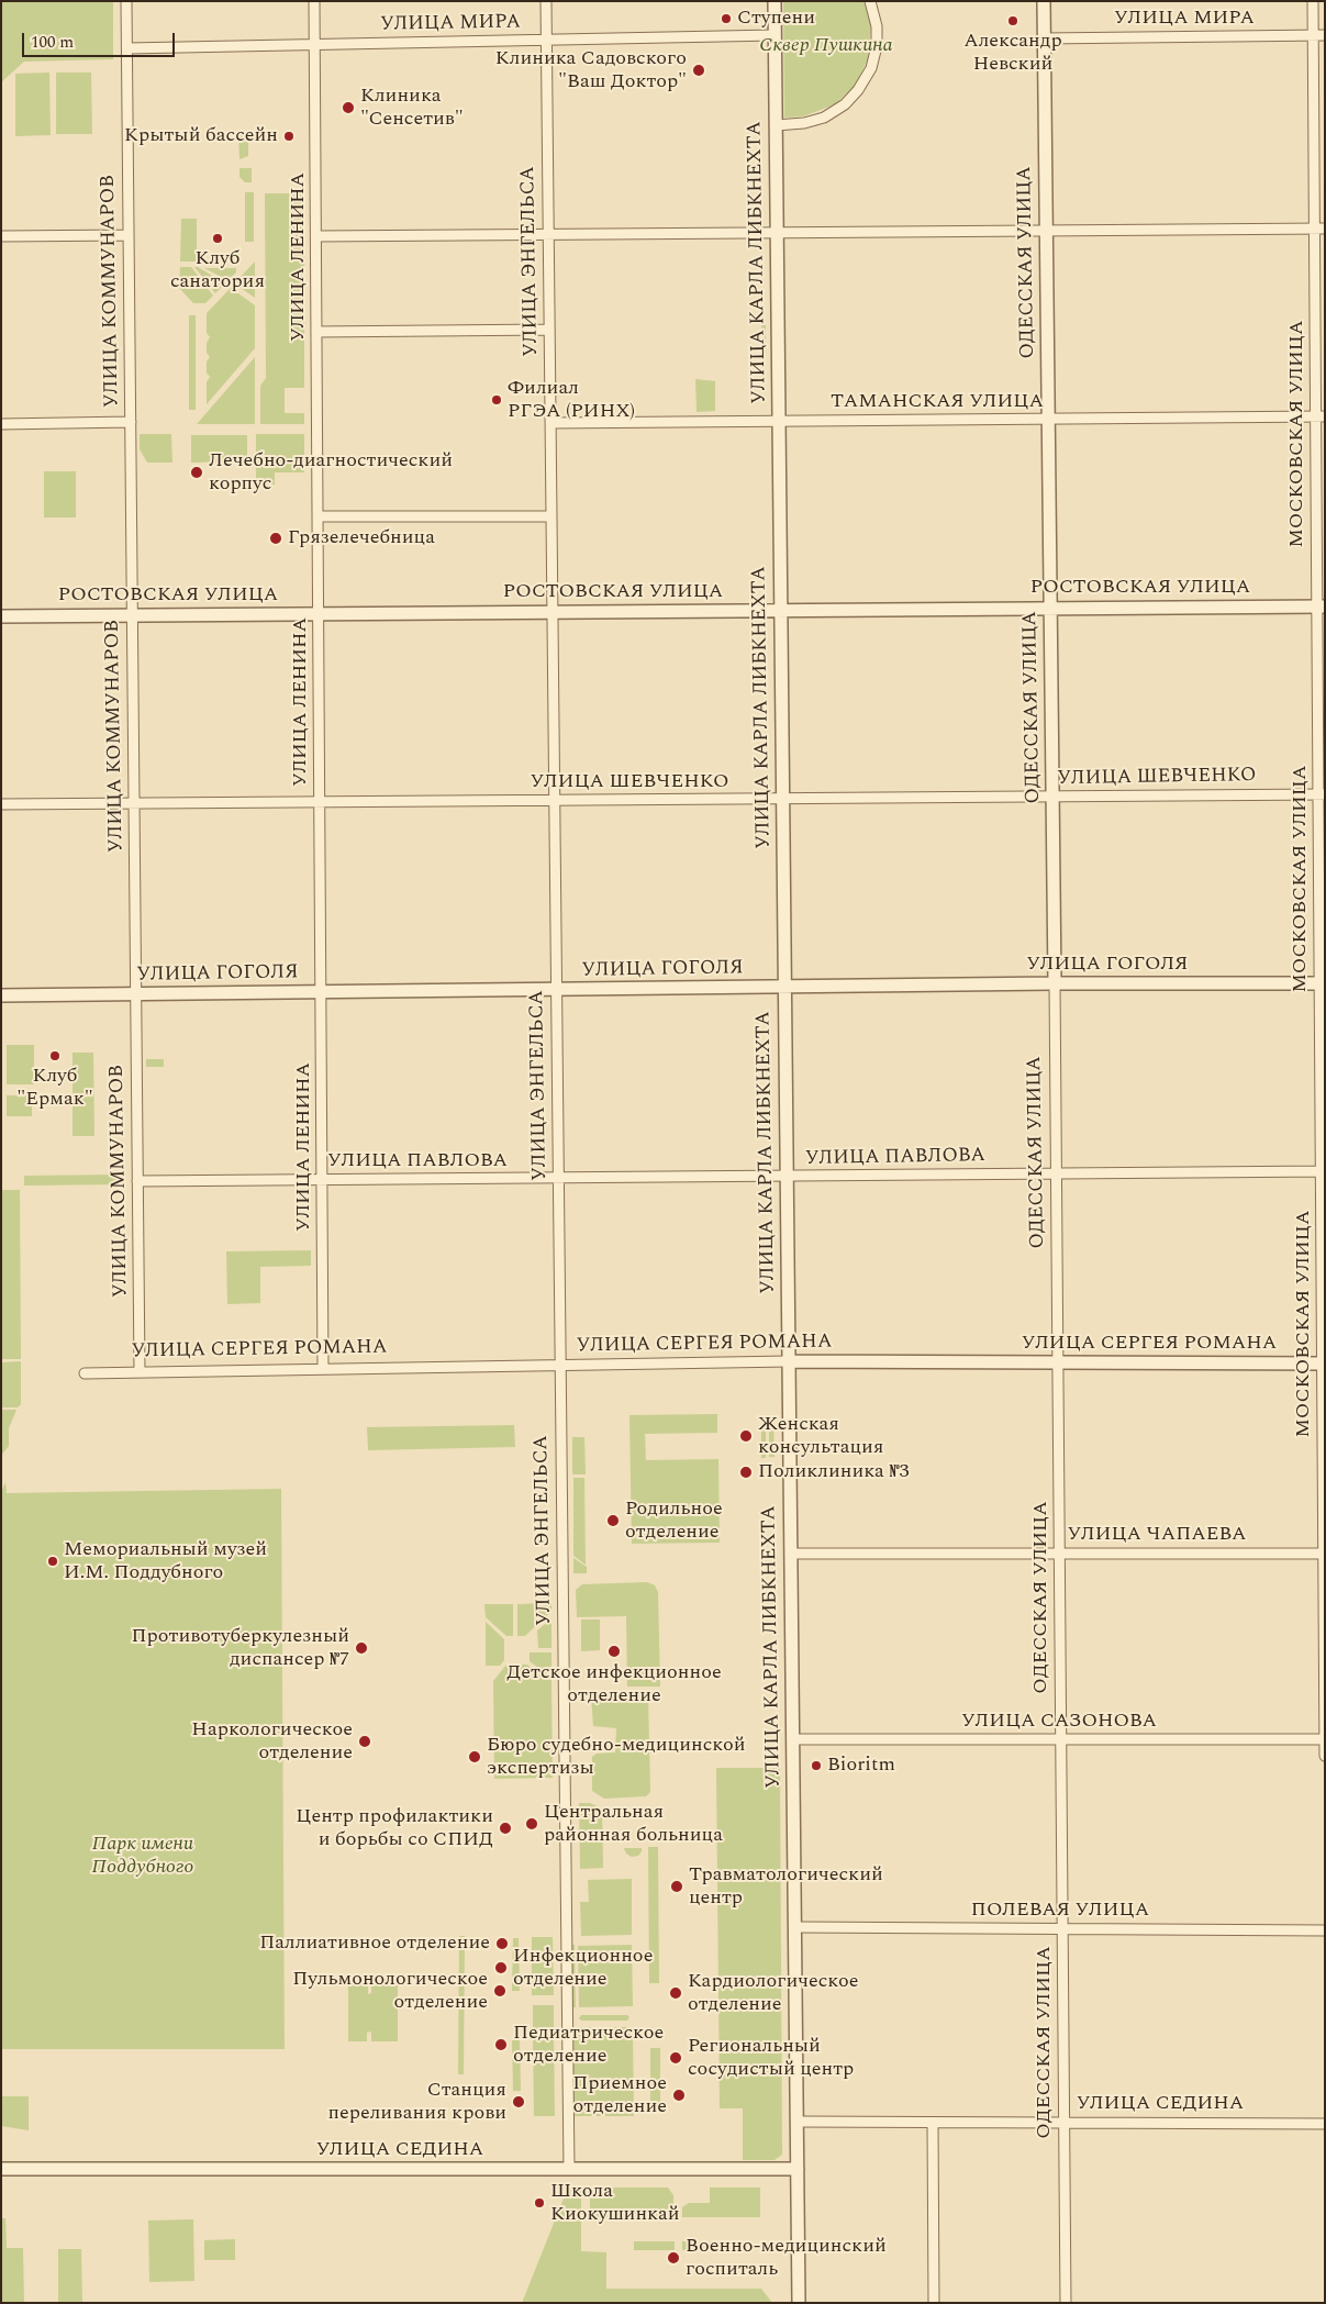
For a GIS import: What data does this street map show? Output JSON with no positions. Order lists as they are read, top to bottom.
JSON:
{
  "streets": {
    "street": [
      "УЛИЦА МИРА",
      "УЛИЦА ЛЕНИНА",
      "УЛИЦА ЭНГЕЛЬСА",
      "УЛИЦА КАРЛА ЛИБКНЕХТА",
      "ОДЕССКАЯ УЛИЦА",
      "УЛИЦА КОММУНАРОВ",
      "ТАМАНСКАЯ УЛИЦА",
      "МОСКОВСКАЯ УЛИЦА",
      "РОСТОВСКАЯ УЛИЦА",
      "УЛИЦА ШЕВЧЕНКО",
      "УЛИЦА ГОГОЛЯ",
      "УЛИЦА ПАВЛОВА",
      "УЛИЦА СЕРГЕЯ РОМАНА",
      "УЛИЦА ЧАПАЕВА",
      "УЛИЦА САЗОНОВА",
      "ПОЛЕВАЯ УЛИЦА",
      "УЛИЦА СЕДИНА"
    ]
  },
  "crossings": [
    ["УЛИЦА МИРА", "УЛИЦА ЛЕНИНА"],
    ["УЛИЦА МИРА", "УЛИЦА ЭНГЕЛЬСА"],
    ["УЛИЦА МИРА", "УЛИЦА КАРЛА ЛИБКНЕХТА"],
    ["УЛИЦА МИРА", "ОДЕССКАЯ УЛИЦА"],
    ["УЛИЦА МИРА", "УЛИЦА КОММУНАРОВ"],
    ["УЛИЦА МИРА", "МОСКОВСКАЯ УЛИЦА"],
    ["УЛИЦА ЛЕНИНА", "РОСТОВСКАЯ УЛИЦА"],
    ["УЛИЦА ЛЕНИНА", "УЛИЦА ШЕВЧЕНКО"],
    ["УЛИЦА ЛЕНИНА", "УЛИЦА ГОГОЛЯ"],
    ["УЛИЦА ЛЕНИНА", "УЛИЦА ПАВЛОВА"],
    ["УЛИЦА ЛЕНИНА", "УЛИЦА СЕРГЕЯ РОМАНА"],
    ["УЛИЦА ЭНГЕЛЬСА", "ТАМАНСКАЯ УЛИЦА"],
    ["УЛИЦА ЭНГЕЛЬСА", "РОСТОВСКАЯ УЛИЦА"],
    ["УЛИЦА ЭНГЕЛЬСА", "УЛИЦА ШЕВЧЕНКО"],
    ["УЛИЦА ЭНГЕЛЬСА", "УЛИЦА ГОГОЛЯ"],
    ["УЛИЦА ЭНГЕЛЬСА", "УЛИЦА ПАВЛОВА"],
    ["УЛИЦА ЭНГЕЛЬСА", "УЛИЦА СЕРГЕЯ РОМАНА"],
    ["УЛИЦА ЭНГЕЛЬСА", "УЛИЦА СЕДИНА"],
    ["УЛИЦА КАРЛА ЛИБКНЕХТА", "ТАМАНСКАЯ УЛИЦА"],
    ["УЛИЦА КАРЛА ЛИБКНЕХТА", "РОСТОВСКАЯ УЛИЦА"],
    ["УЛИЦА КАРЛА ЛИБКНЕХТА", "УЛИЦА ШЕВЧЕНКО"],
    ["УЛИЦА КАРЛА ЛИБКНЕХТА", "УЛИЦА ГОГОЛЯ"],
    ["УЛИЦА КАРЛА ЛИБКНЕХТА", "УЛИЦА ПАВЛОВА"],
    ["УЛИЦА КАРЛА ЛИБКНЕХТА", "УЛИЦА СЕРГЕЯ РОМАНА"],
    ["УЛИЦА КАРЛА ЛИБКНЕХТА", "УЛИЦА ЧАПАЕВА"],
    ["УЛИЦА КАРЛА ЛИБКНЕХТА", "УЛИЦА САЗОНОВА"],
    ["УЛИЦА КАРЛА ЛИБКНЕХТА", "ПОЛЕВАЯ УЛИЦА"],
    ["УЛИЦА КАРЛА ЛИБКНЕХТА", "УЛИЦА СЕДИНА"],
    ["ОДЕССКАЯ УЛИЦА", "ТАМАНСКАЯ УЛИЦА"],
    ["ОДЕССКАЯ УЛИЦА", "РОСТОВСКАЯ УЛИЦА"],
    ["ОДЕССКАЯ УЛИЦА", "УЛИЦА ШЕВЧЕНКО"],
    ["ОДЕССКАЯ УЛИЦА", "УЛИЦА ГОГОЛЯ"],
    ["ОДЕССКАЯ УЛИЦА", "УЛИЦА ПАВЛОВА"],
    ["ОДЕССКАЯ УЛИЦА", "УЛИЦА СЕРГЕЯ РОМАНА"],
    ["ОДЕССКАЯ УЛИЦА", "УЛИЦА ЧАПАЕВА"],
    ["ОДЕССКАЯ УЛИЦА", "УЛИЦА САЗОНОВА"],
    ["ОДЕССКАЯ УЛИЦА", "ПОЛЕВАЯ УЛИЦА"],
    ["ОДЕССКАЯ УЛИЦА", "УЛИЦА СЕДИНА"],
    ["УЛИЦА КОММУНАРОВ", "РОСТОВСКАЯ УЛИЦА"],
    ["УЛИЦА КОММУНАРОВ", "УЛИЦА ШЕВЧЕНКО"],
    ["УЛИЦА КОММУНАРОВ", "УЛИЦА ГОГОЛЯ"],
    ["УЛИЦА КОММУНАРОВ", "УЛИЦА ПАВЛОВА"],
    ["УЛИЦА КОММУНАРОВ", "УЛИЦА СЕРГЕЯ РОМАНА"],
    ["ТАМАНСКАЯ УЛИЦА", "МОСКОВСКАЯ УЛИЦА"],
    ["МОСКОВСКАЯ УЛИЦА", "РОСТОВСКАЯ УЛИЦА"],
    ["МОСКОВСКАЯ УЛИЦА", "УЛИЦА ШЕВЧЕНКО"],
    ["МОСКОВСКАЯ УЛИЦА", "УЛИЦА ГОГОЛЯ"],
    ["МОСКОВСКАЯ УЛИЦА", "УЛИЦА ПАВЛОВА"],
    ["МОСКОВСКАЯ УЛИЦА", "УЛИЦА СЕРГЕЯ РОМАНА"],
    ["МОСКОВСКАЯ УЛИЦА", "УЛИЦА ЧАПАЕВА"],
    ["МОСКОВСКАЯ УЛИЦА", "УЛИЦА САЗОНОВА"]
  ],
  "parks": ["Сквер Пушкина", "Парк имени Поддубного"],
  "places": [
    "Ступени",
    "Александр Невский",
    "Клиника Садовского \"Ваш Доктор\"",
    "Клиника \"Сенсетив\"",
    "Крытый бассейн",
    "Клуб санатория",
    "Филиал РГЭА (РИНХ)",
    "Лечебно-диагностический корпус",
    "Грязелечебница",
    "Клуб \"Ермак\"",
    "Женская консультация",
    "Поликлиника №3",
    "Родильное отделение",
    "Мемориальный музей И.М. Поддубного",
    "Противотуберкулезный диспансер №7",
    "Детское инфекционное отделение",
    "Наркологическое отделение",
    "Бюро судебно-медицинской экспертизы",
    "Bioritm",
    "Центральная районная больница",
    "Центр профилактики и борьбы со СПИД",
    "Травматологический центр",
    "Паллиативное отделение",
    "Инфекционное отделение",
    "Пульмонологическое отделение",
    "Кардиологическое отделение",
    "Педиатрическое отделение",
    "Региональный сосудистый центр",
    "Приемное отделение",
    "Станция переливания крови",
    "Школа Киокушинкай",
    "Военно-медицинский госпиталь"
  ],
  "scale_bar": "100 m"
}
